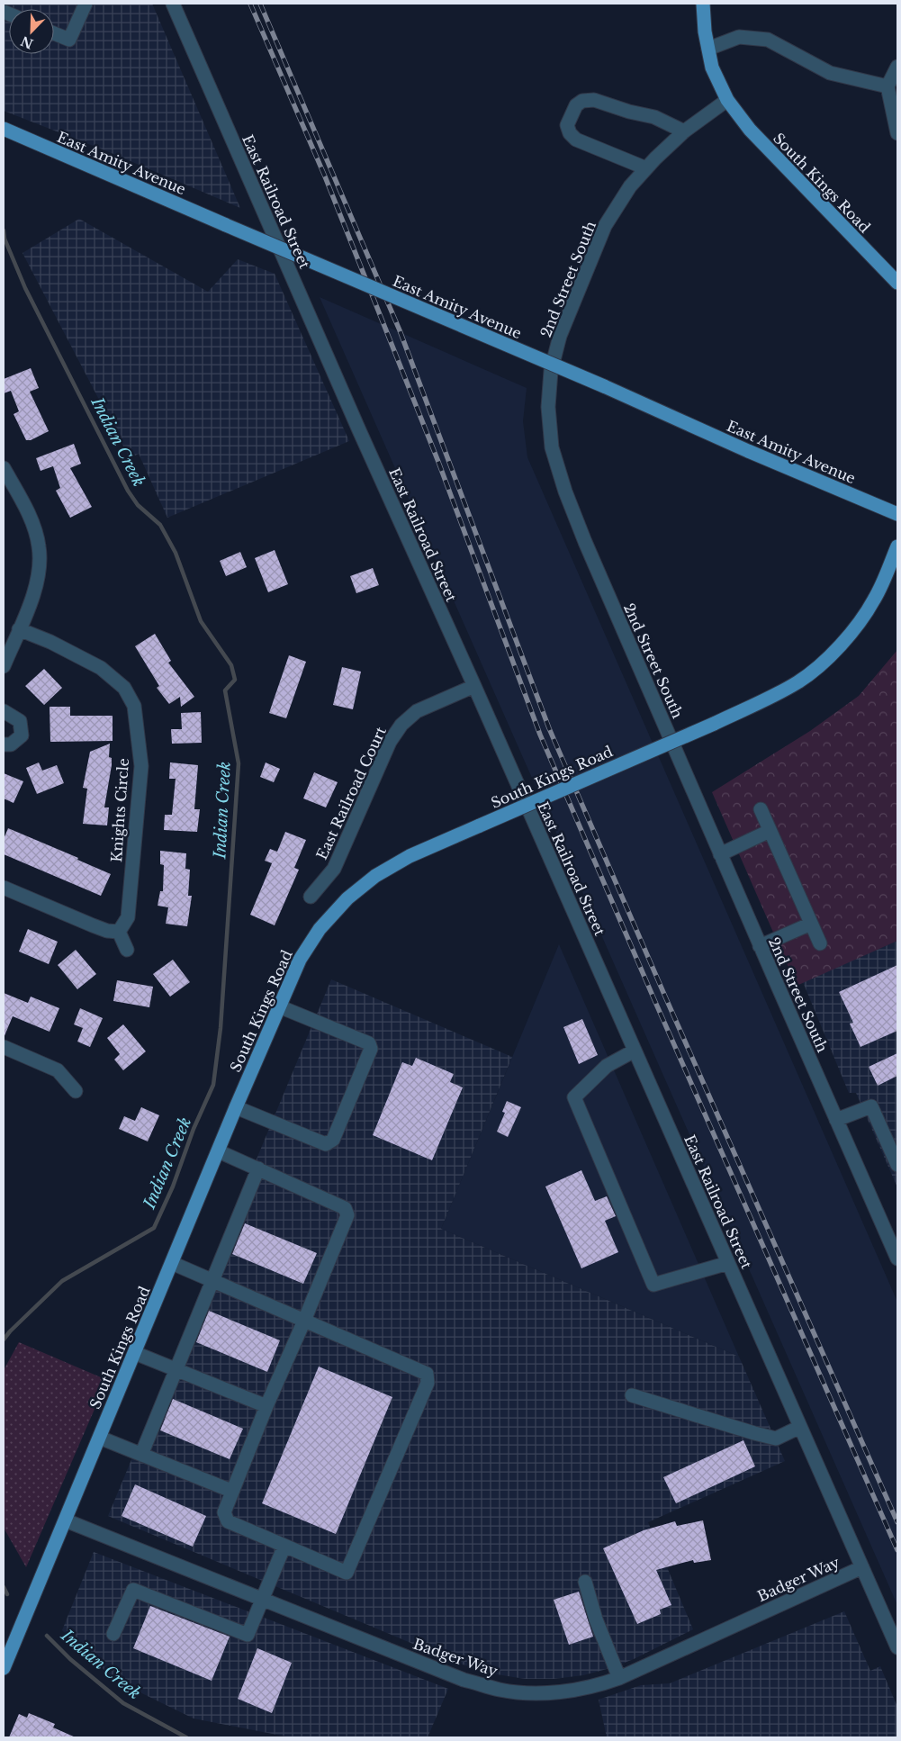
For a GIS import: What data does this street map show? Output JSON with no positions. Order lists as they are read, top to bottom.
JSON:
{
  "streets": {
    "main road": ["East Amity Avenue", "South Kings Road"],
    "street": [
      "East Railroad Street",
      "2nd Street South",
      "East Railroad Court",
      "Knights Circle",
      "Badger Way"
    ]
  },
  "crossings": [
    ["South Kings Road", "2nd Street South"],
    ["South Kings Road", "Badger Way"],
    ["East Railroad Street", "East Railroad Court"],
    ["East Railroad Street", "Badger Way"]
  ],
  "water": ["Indian Creek"],
  "north": "bottom left"
}
